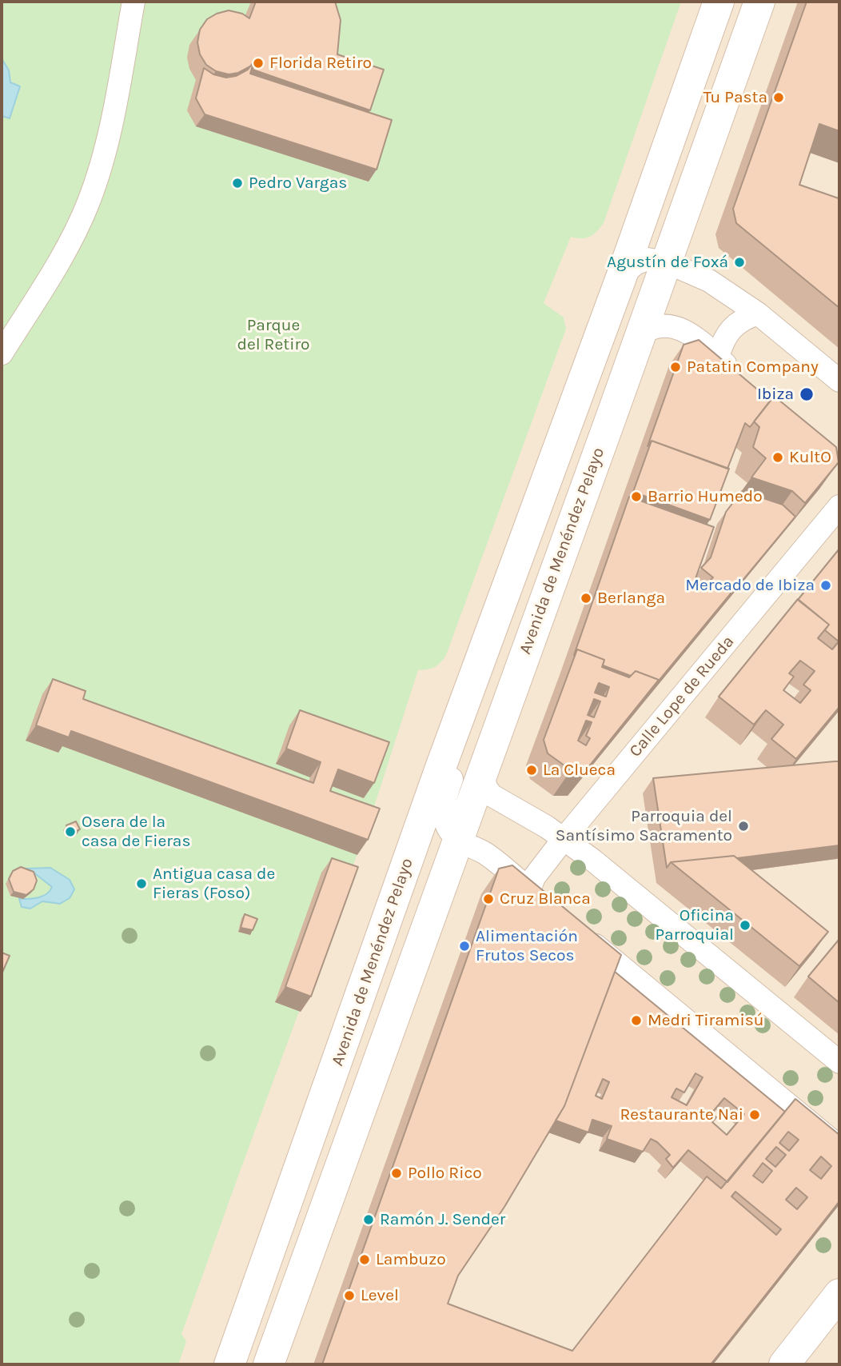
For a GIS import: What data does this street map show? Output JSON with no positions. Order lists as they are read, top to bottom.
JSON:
{
  "streets": {
    "main road": ["Avenida de Menéndez Pelayo"],
    "street": ["Calle Lope de Rueda"]
  },
  "crossings": [
    ["Avenida de Menéndez Pelayo", "Calle Lope de Rueda"]
  ],
  "parks": ["Parque del Retiro"],
  "places": [
    "Florida Retiro",
    "Tu Pasta",
    "Pedro Vargas",
    "Agustín de Foxá",
    "Patatin Company",
    "Ibiza",
    "KultO",
    "Barrio Humedo",
    "Mercado de Ibiza",
    "Berlanga",
    "La Clueca",
    "Parroquia del Santísimo Sacramento",
    "Osera de la casa de Fieras",
    "Antigua casa de Fieras (Foso)",
    "Cruz Blanca",
    "Oficina Parroquial",
    "Alimentación Frutos Secos",
    "Medri Tiramisú",
    "Restaurante Nai",
    "Pollo Rico",
    "Ramón J. Sender",
    "Lambuzo",
    "Level"
  ]
}
